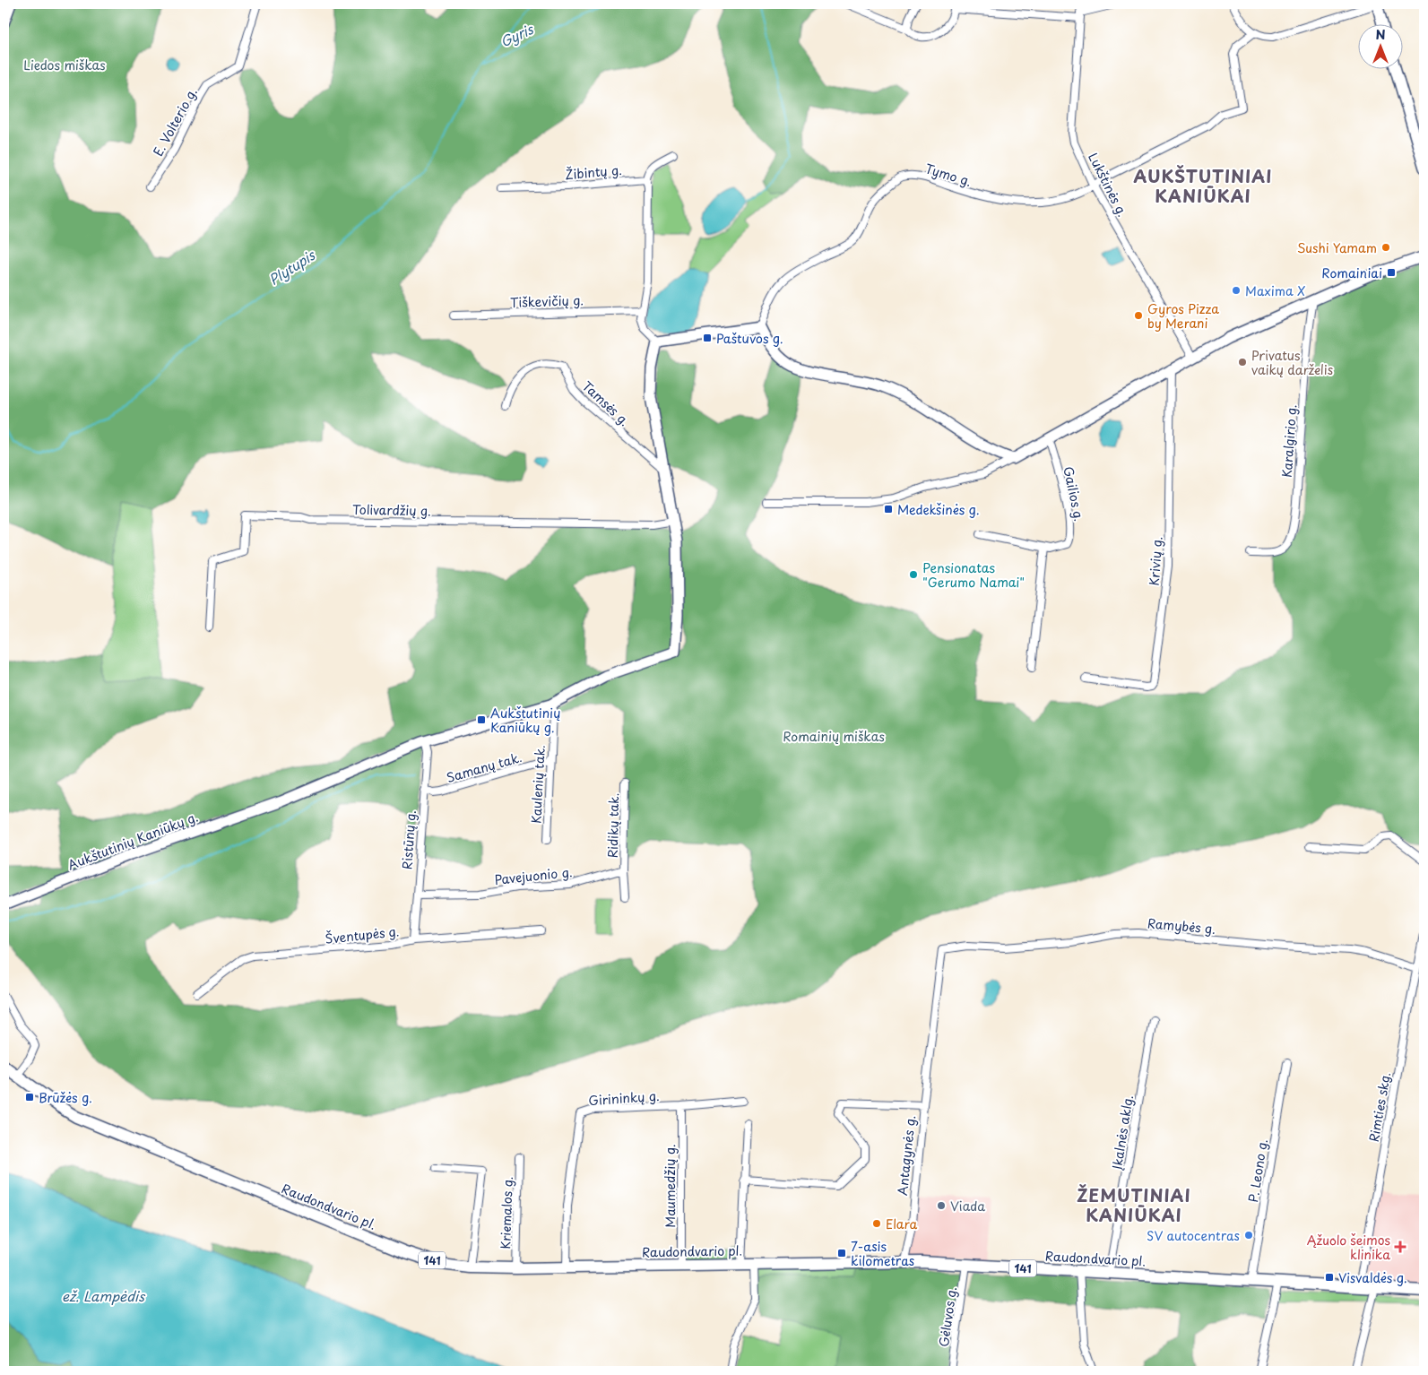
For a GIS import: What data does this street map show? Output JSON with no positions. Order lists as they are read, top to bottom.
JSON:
{
  "streets": {
    "main road": ["Raudondvario pl.", "141"],
    "street": [
      "E. Volterio g.",
      "Žibintų g.",
      "Tymo g.",
      "Lukštinės g.",
      "Tiškevičių g.",
      "Tamsės g.",
      "Karalgirio g.",
      "Gailios g.",
      "Tolivardžių g.",
      "Krivių g.",
      "Samanų tak.",
      "Kaulenių tak.",
      "Ridikų tak.",
      "Ristūnų g.",
      "Aukštutinių Kaniūkų g.",
      "Pavejuonio g.",
      "Ramybės g.",
      "Šventupės g.",
      "Girininkų g.",
      "Rimties skg.",
      "Įkalnės aklg.",
      "Antagynės g.",
      "P. Leono g.",
      "Maumedžių g.",
      "Kriemalos g.",
      "Gėluvos g."
    ]
  },
  "crossings": [
    ["Tymo g.", "Lukštinės g."],
    ["Tamsės g.", "Aukštutinių Kaniūkų g."],
    ["Tolivardžių g.", "Aukštutinių Kaniūkų g."],
    ["Samanų tak.", "Kaulenių tak."],
    ["Samanų tak.", "Ristūnų g."],
    ["Kaulenių tak.", "Aukštutinių Kaniūkų g."],
    ["Ridikų tak.", "Pavejuonio g."],
    ["Ristūnų g.", "Aukštutinių Kaniūkų g."],
    ["Ristūnų g.", "Pavejuonio g."],
    ["Ristūnų g.", "Šventupės g."],
    ["Ramybės g.", "Rimties skg."],
    ["Ramybės g.", "Antagynės g."],
    ["Girininkų g.", "Maumedžių g."],
    ["Girininkų g.", "Raudondvario pl."],
    ["Rimties skg.", "Raudondvario pl."],
    ["Įkalnės aklg.", "Raudondvario pl."],
    ["Antagynės g.", "Raudondvario pl."],
    ["P. Leono g.", "Raudondvario pl."],
    ["Maumedžių g.", "Raudondvario pl."],
    ["Raudondvario pl.", "Kriemalos g."],
    ["Raudondvario pl.", "Gėluvos g."]
  ],
  "districts": ["AUKŠTUTINIAI KANIŪKAI", "ŽEMUTINIAI KANIŪKAI"],
  "water": ["Gyris", "Plytupis", "ež. Lampėdis"],
  "parks": ["Liedos miškas", "Romainių miškas"],
  "places": {
    "other": [
      "Sushi Yamam",
      "Maxima X",
      "Gyros Pizza by Merani",
      "Privatus vaikų darželis",
      "Pensionatas \"Gerumo Namai\"",
      "Viada",
      "Elara",
      "SV autocentras"
    ],
    "transit": [
      "Romainiai",
      "Paštuvos g.",
      "Medekšinės g.",
      "Aukštutinių Kaniūkų g.",
      "Brūžės g.",
      "7-asis kilometras",
      "Visvaldės g."
    ],
    "health": ["Ąžuolo šeimos klinika"]
  },
  "north": "top"
}
